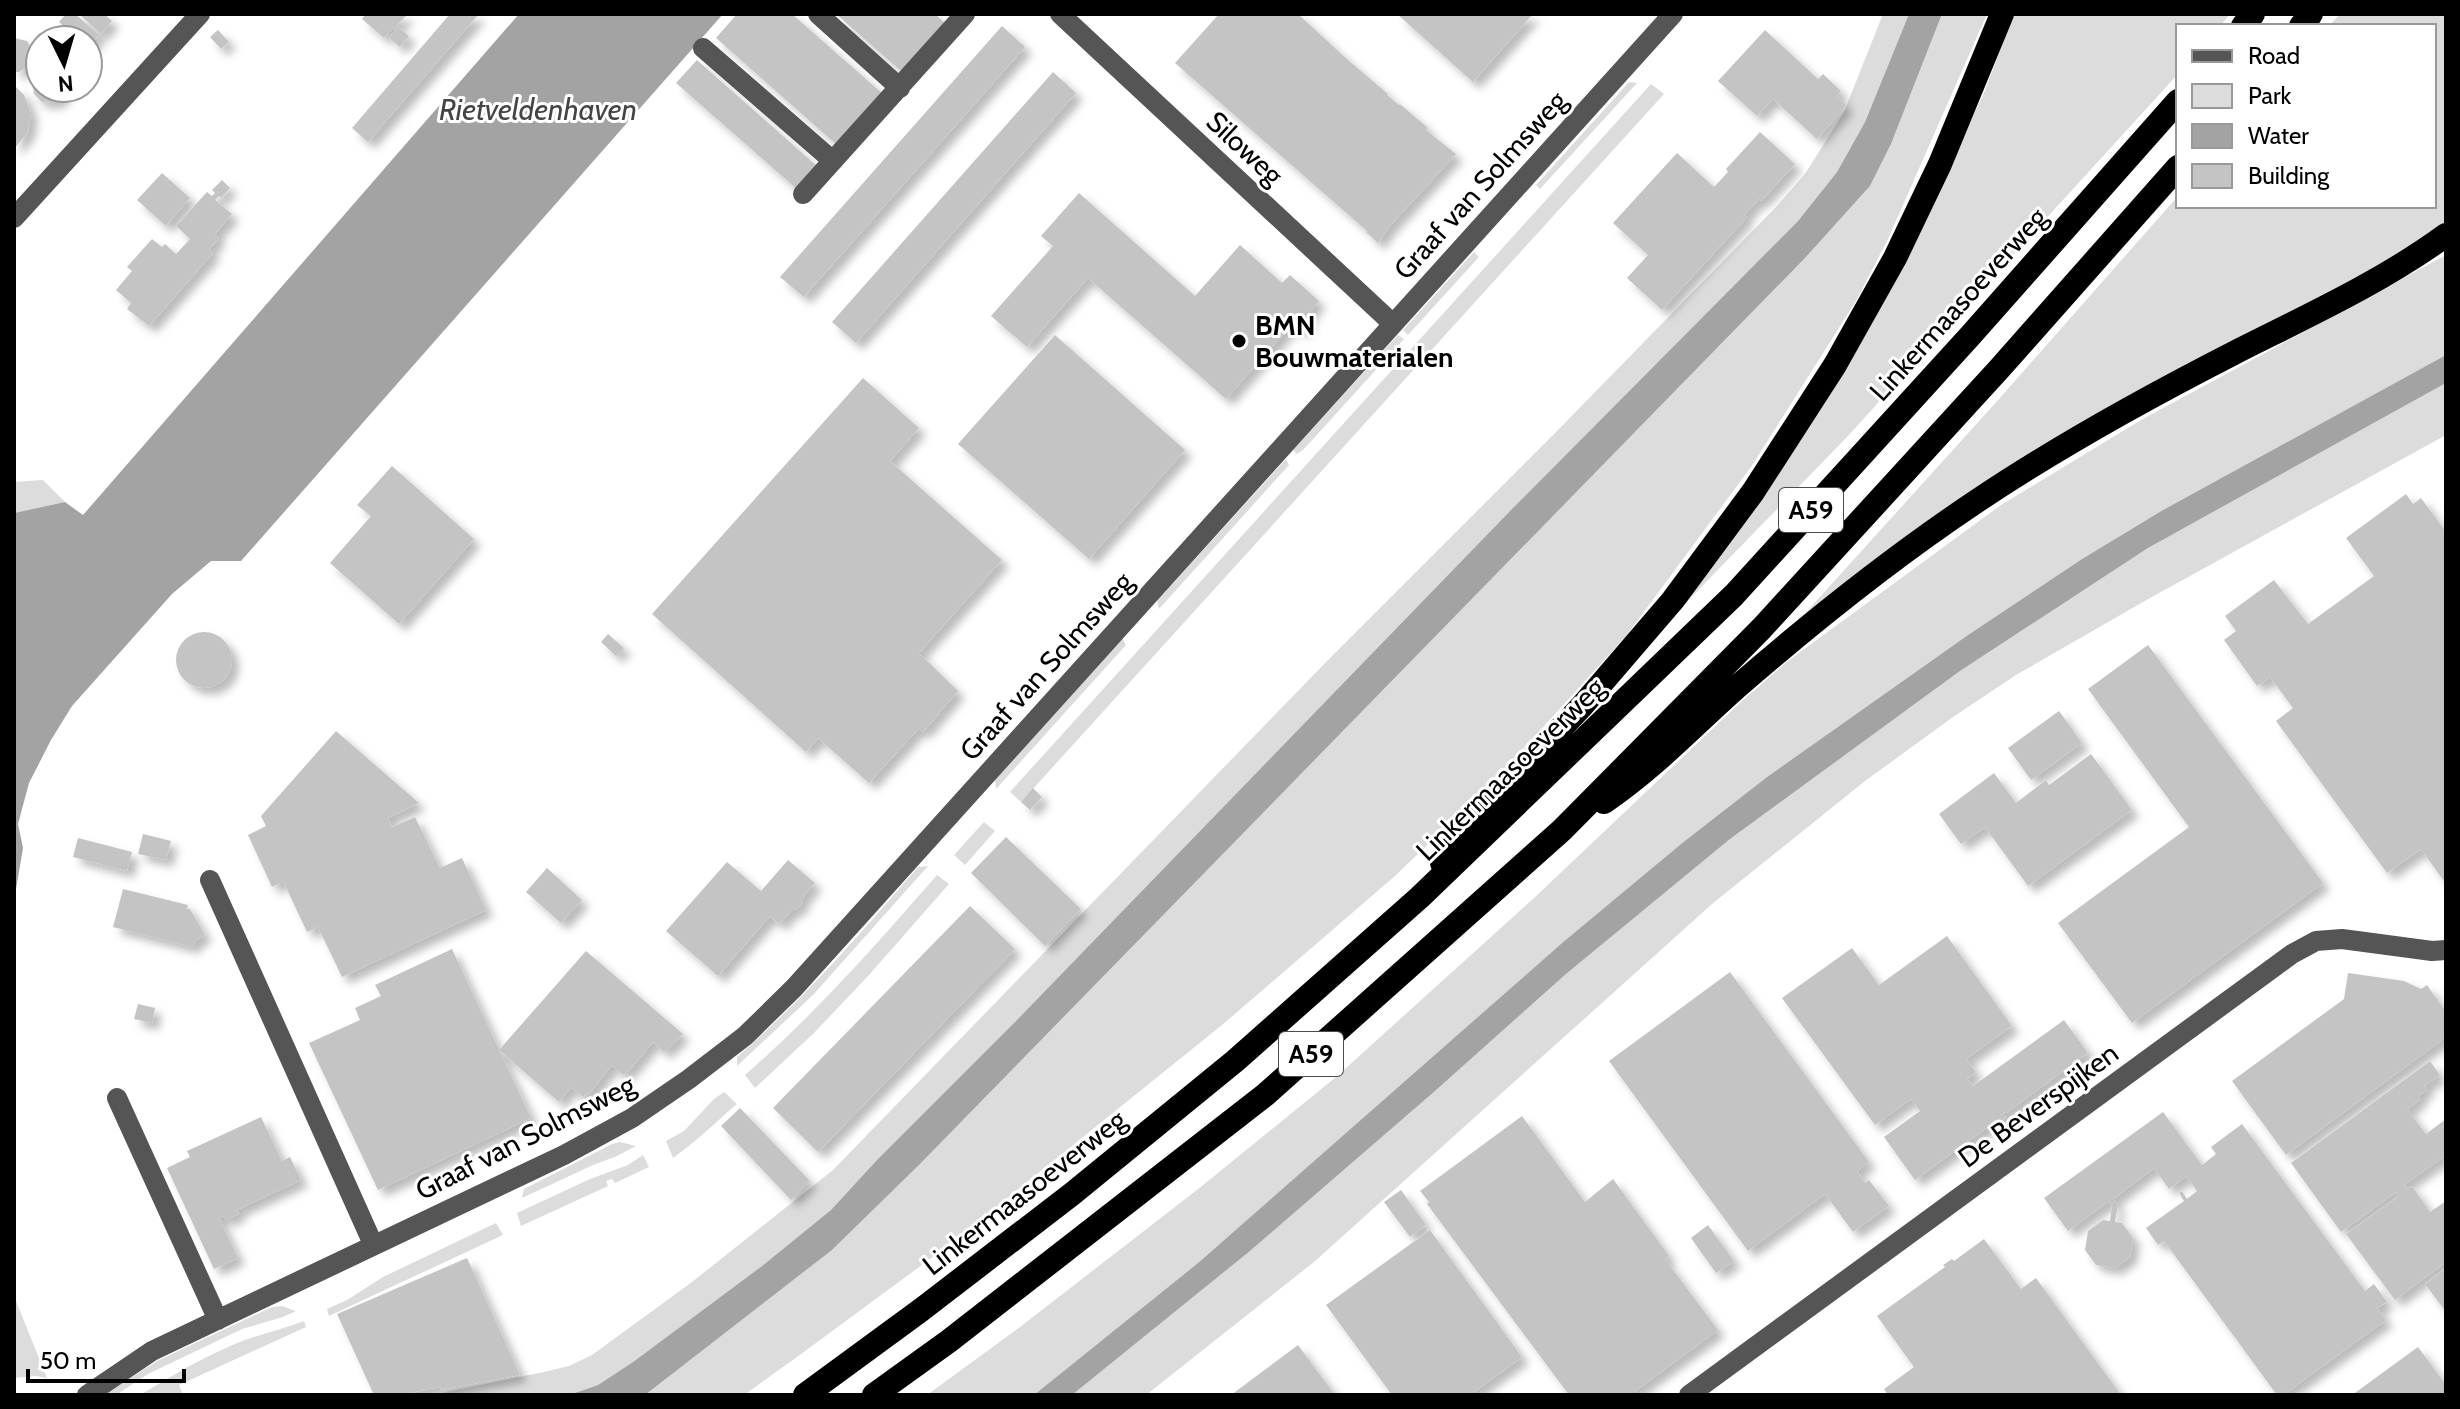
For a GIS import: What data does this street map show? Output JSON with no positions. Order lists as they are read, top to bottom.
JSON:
{
  "streets": {
    "highway": ["Linkermaasoeverweg", "A59"],
    "street": ["Siloweg", "Graaf van Solmsweg", "De Beverspijken"]
  },
  "crossings": [
    ["Siloweg", "Graaf van Solmsweg"],
    ["Linkermaasoeverweg", "A59"]
  ],
  "water": ["Rietveldenhaven"],
  "places": ["BMN Bouwmaterialen"],
  "legend": [
    "Road",
    "Park",
    "Water",
    "Building"
  ],
  "scale_bar": "50 m",
  "north": "bottom"
}
